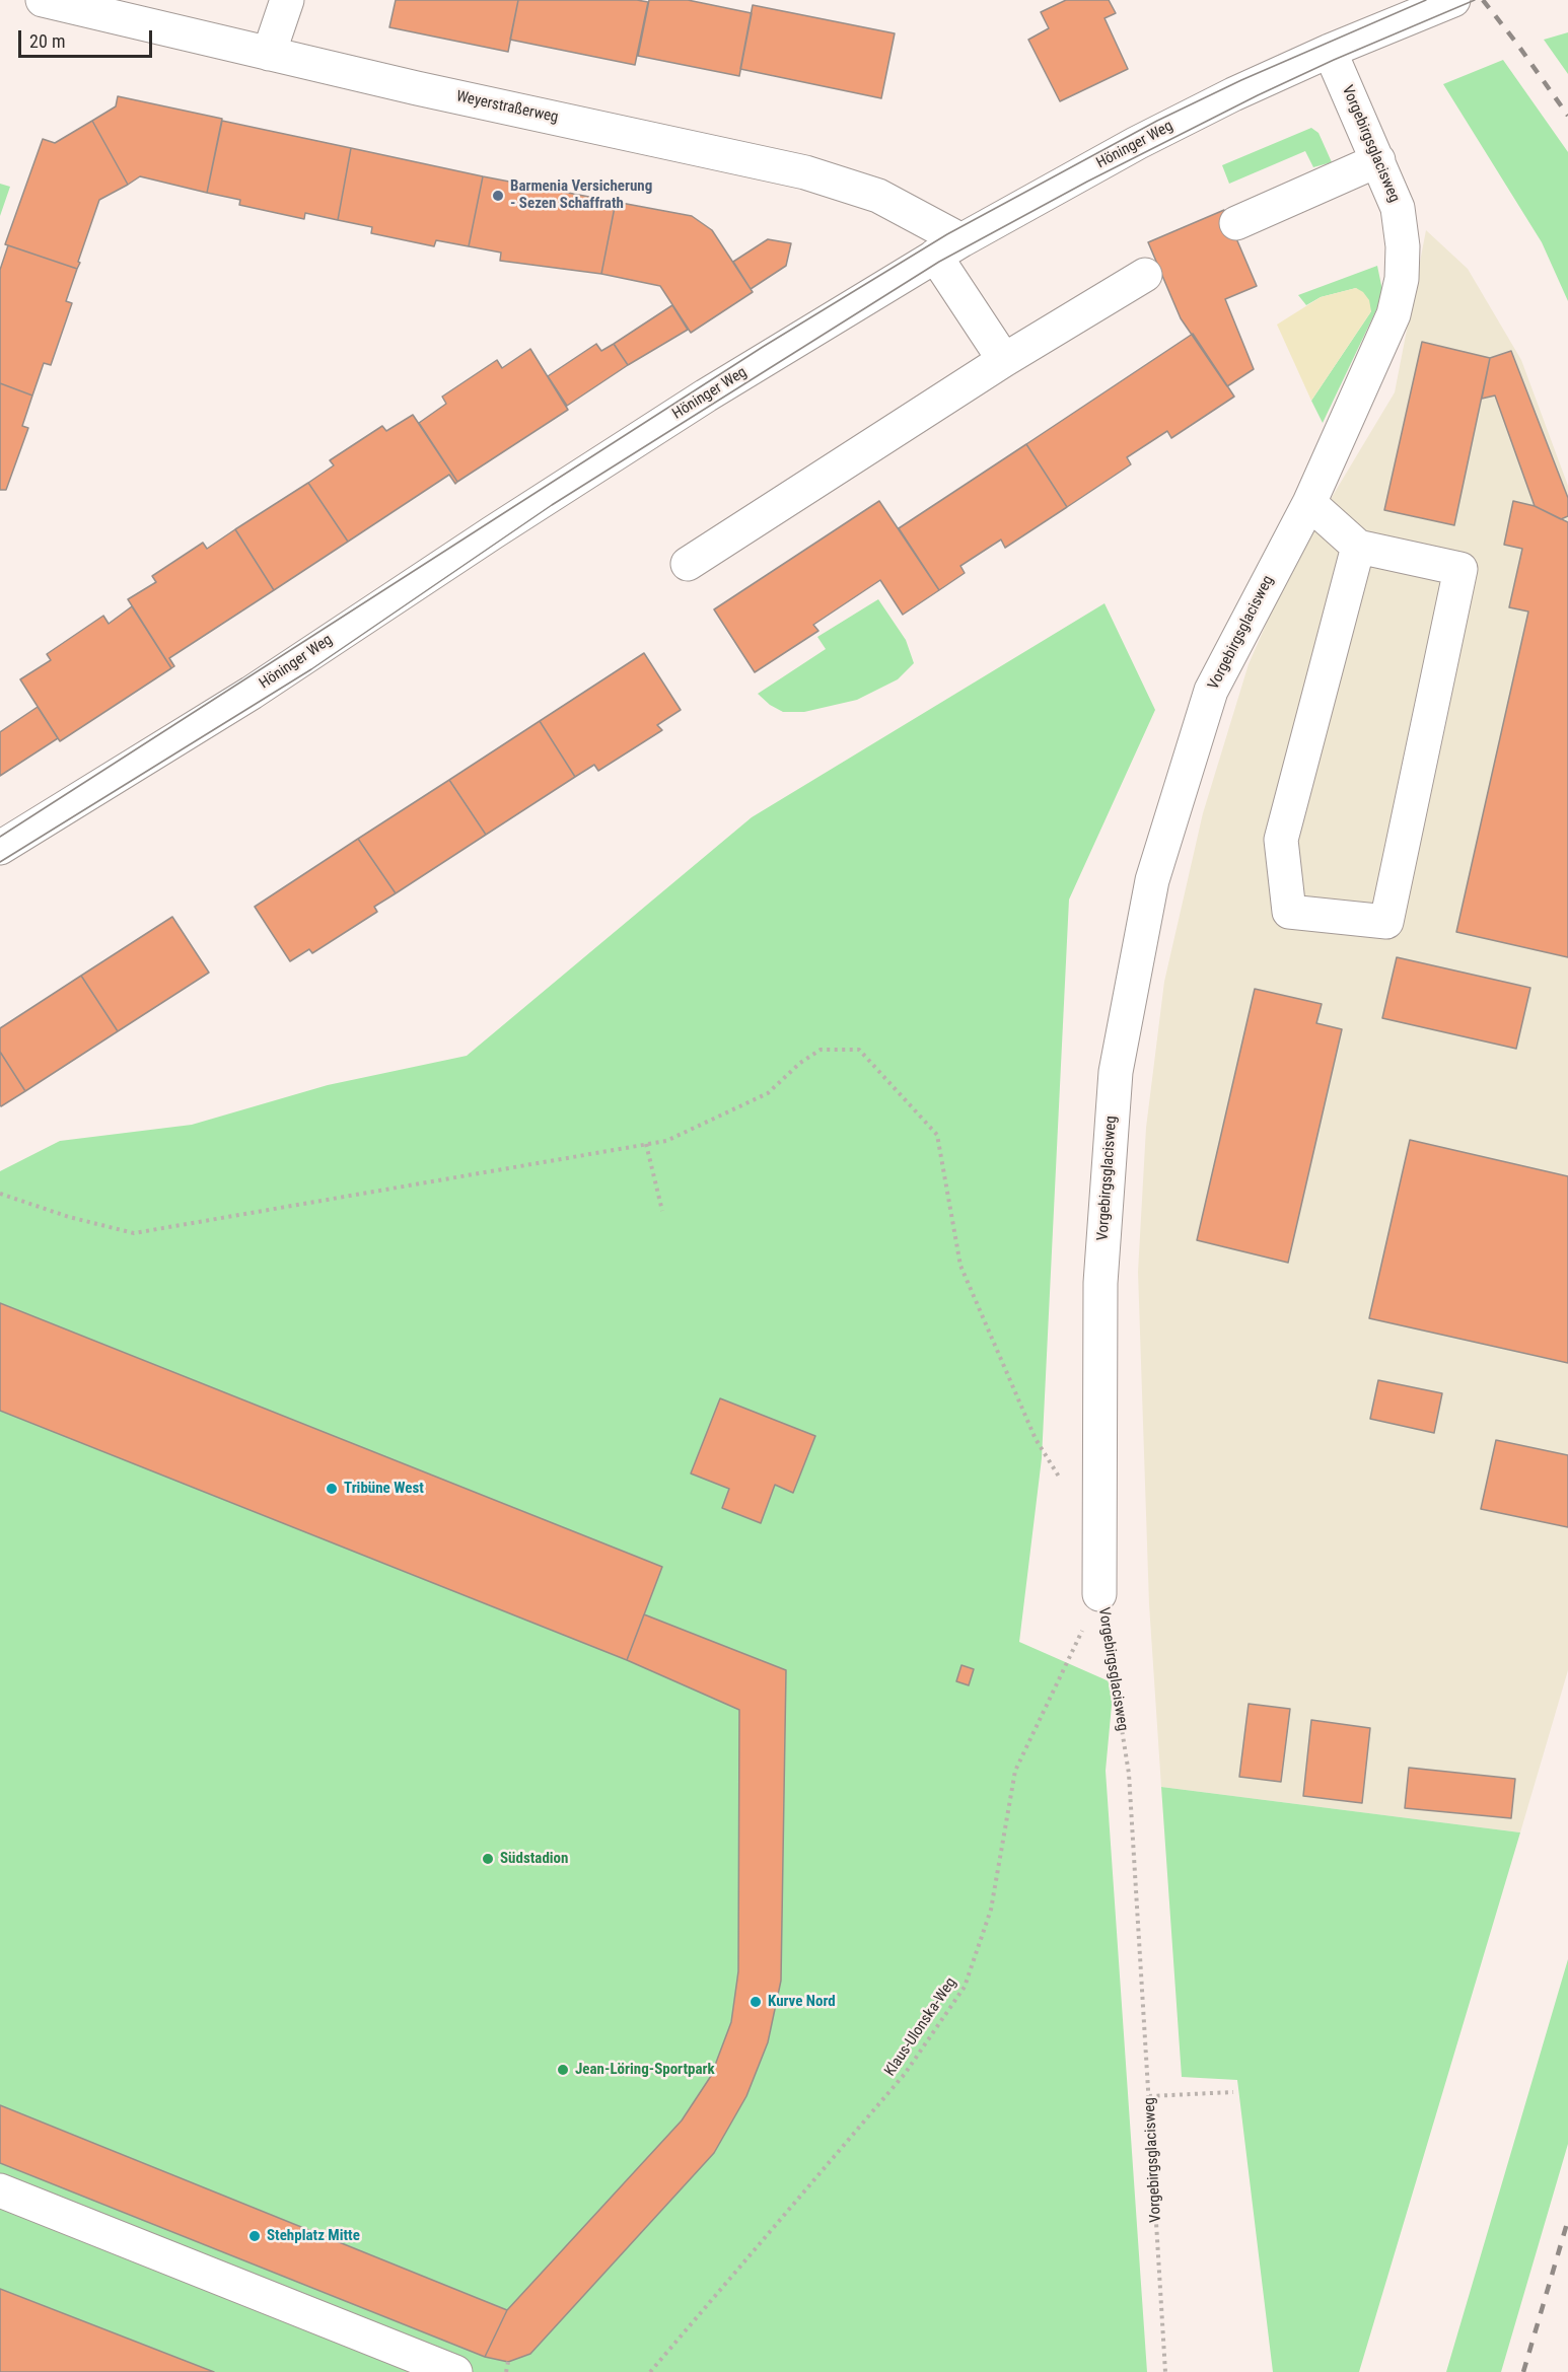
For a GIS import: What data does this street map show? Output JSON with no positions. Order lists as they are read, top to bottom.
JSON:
{
  "streets": {
    "street": ["Weyerstraßerweg", "Vorgebirgsglacisweg", "Höninger Weg"],
    "path": ["Klaus-Ulonska-Weg"]
  },
  "crossings": [
    ["Weyerstraßerweg", "Höninger Weg"],
    ["Vorgebirgsglacisweg", "Höninger Weg"],
    ["Vorgebirgsglacisweg", "Klaus-Ulonska-Weg"]
  ],
  "places": [
    "Barmenia Versicherung - Sezen Schaffrath",
    "Tribüne West",
    "Südstadion",
    "Kurve Nord",
    "Jean-Löring-Sportpark",
    "Stehplatz Mitte"
  ],
  "scale_bar": "20 m"
}
